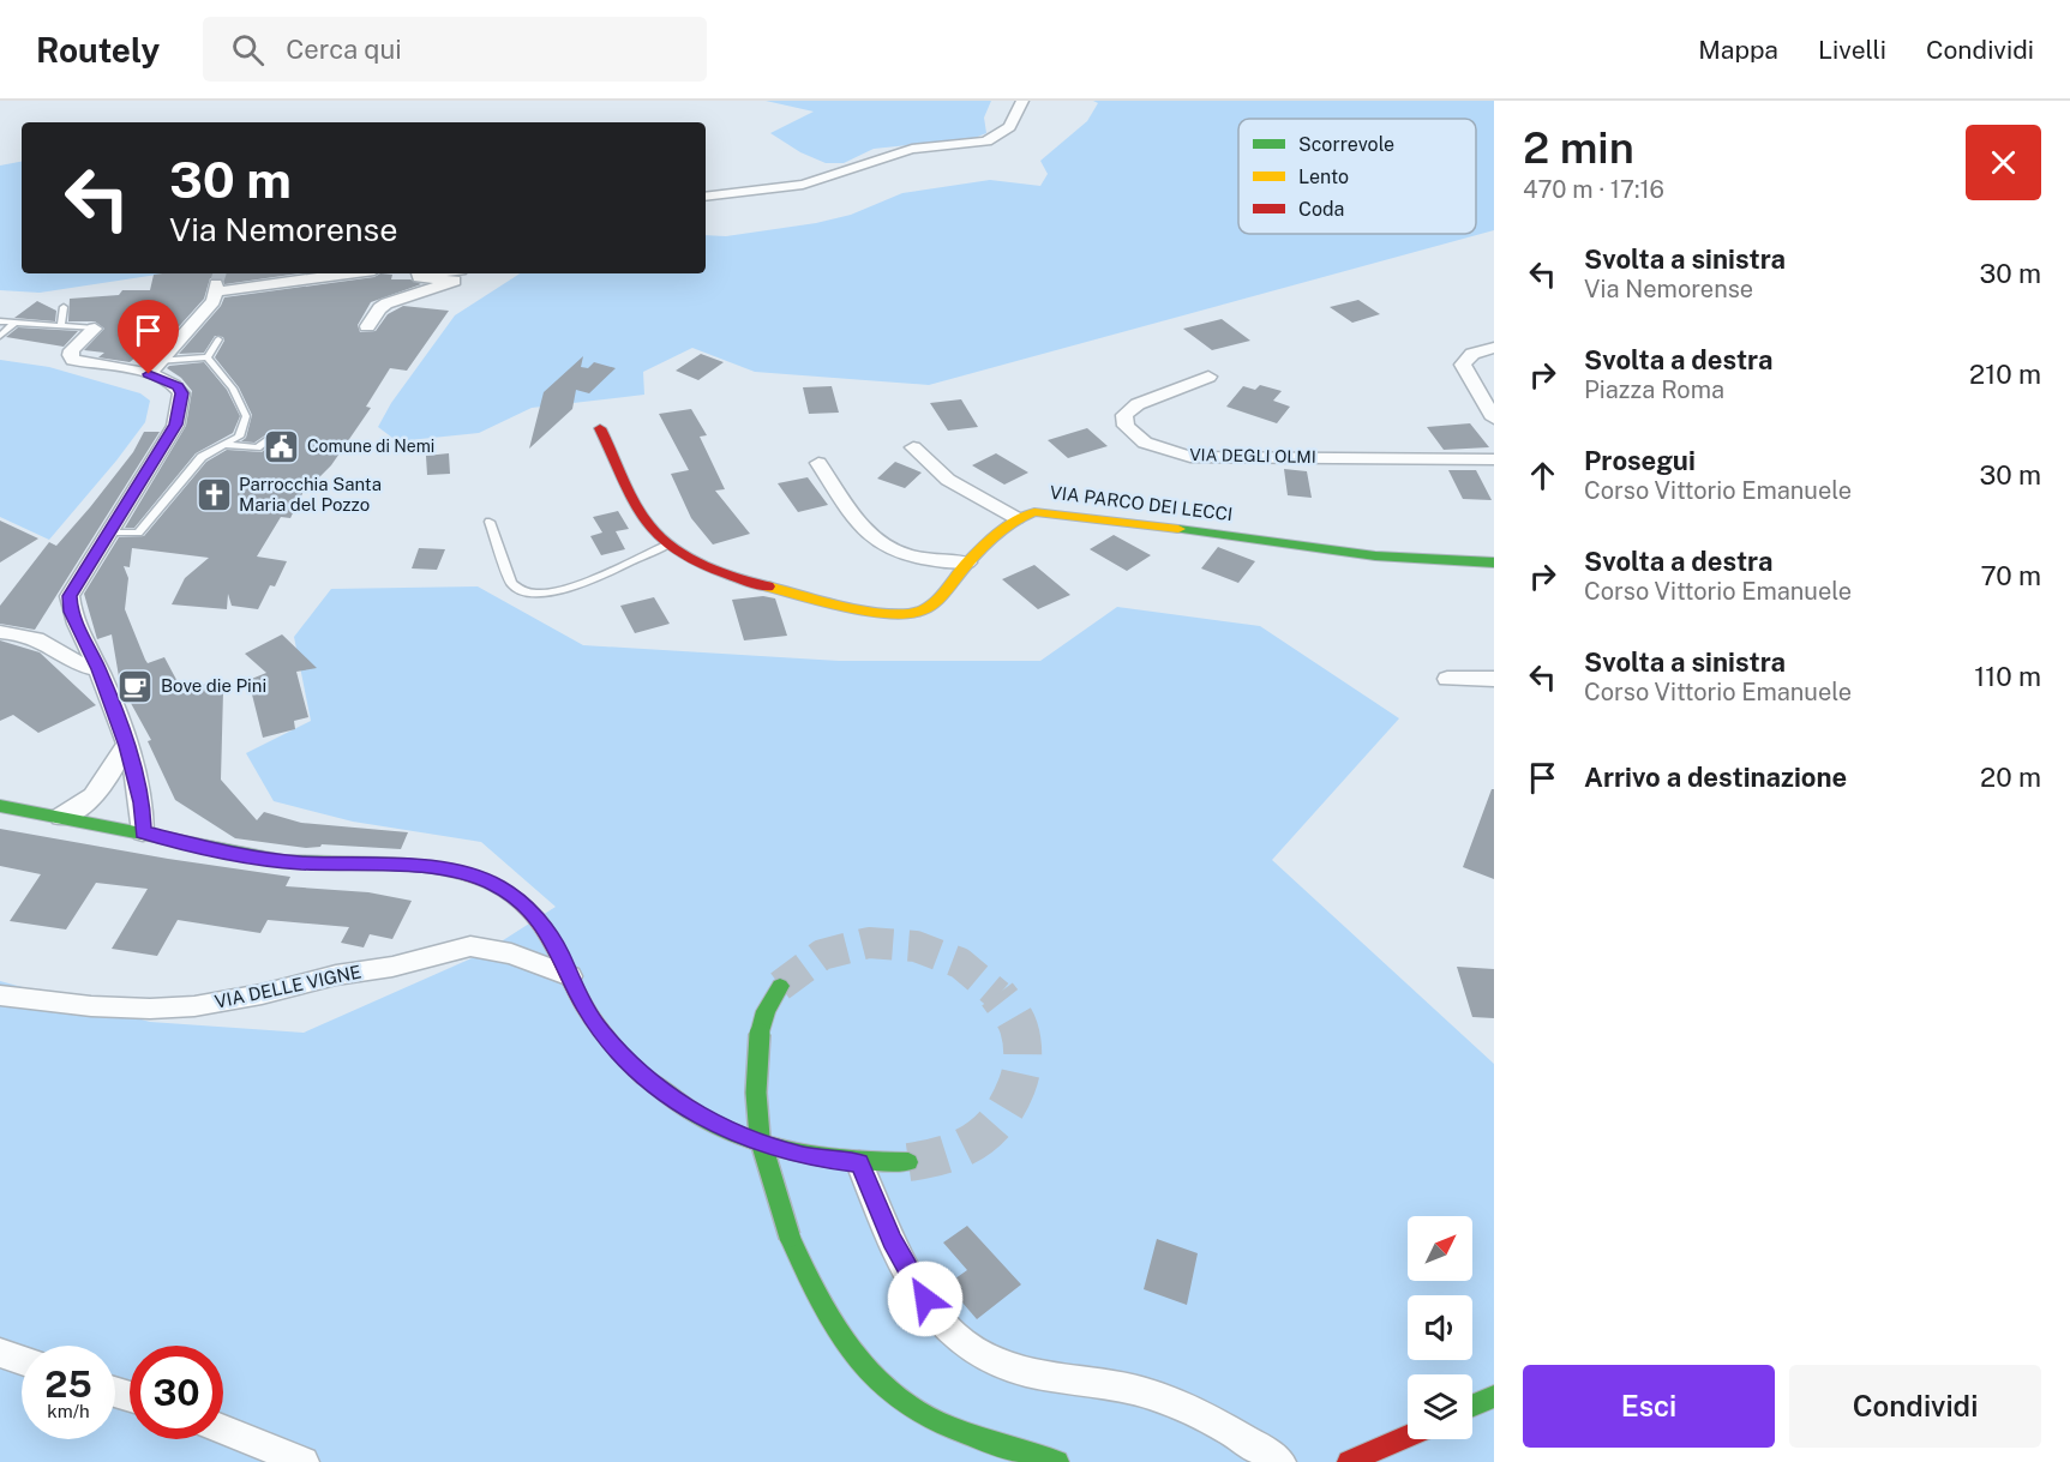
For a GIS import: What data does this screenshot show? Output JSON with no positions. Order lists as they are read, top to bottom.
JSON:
{
  "streets": {
    "main road": ["VIA PARCO DEI LECCI"],
    "street": ["VIA DEGLI OLMI", "VIA DELLE VIGNE"]
  },
  "places": {
    "public building": ["Comune di Nemi"],
    "church": ["Parrocchia Santa Maria del Pozzo"],
    "cafe": ["Bove die Pini"]
  },
  "legend": ["Scorrevole", "Lento", "Coda"],
  "north": "top right",
  "page": {
    "header": "Routely",
    "search": "Cerca qui",
    "nav": ["Mappa", "Livelli", "Condividi"],
    "heading": ["2 min", "470 m · 17:16"],
    "turn": ["30 m", "Via Nemorense"],
    "list": [
      {
        "name": "Svolta a sinistra",
        "note": "Via Nemorense",
        "value": "30 m"
      },
      {
        "name": "Svolta a destra",
        "note": "Piazza Roma",
        "value": "210 m"
      },
      {
        "name": "Prosegui",
        "note": "Corso Vittorio Emanuele",
        "value": "30 m"
      },
      {
        "name": "Svolta a destra",
        "note": "Corso Vittorio Emanuele",
        "value": "70 m"
      },
      {
        "name": "Svolta a sinistra",
        "note": "Corso Vittorio Emanuele",
        "value": "110 m"
      },
      {
        "name": "Arrivo a destinazione",
        "value": "20 m"
      }
    ],
    "speed": "25 km/h",
    "limit": "30",
    "buttons": ["Esci", "Condividi"]
  }
}
